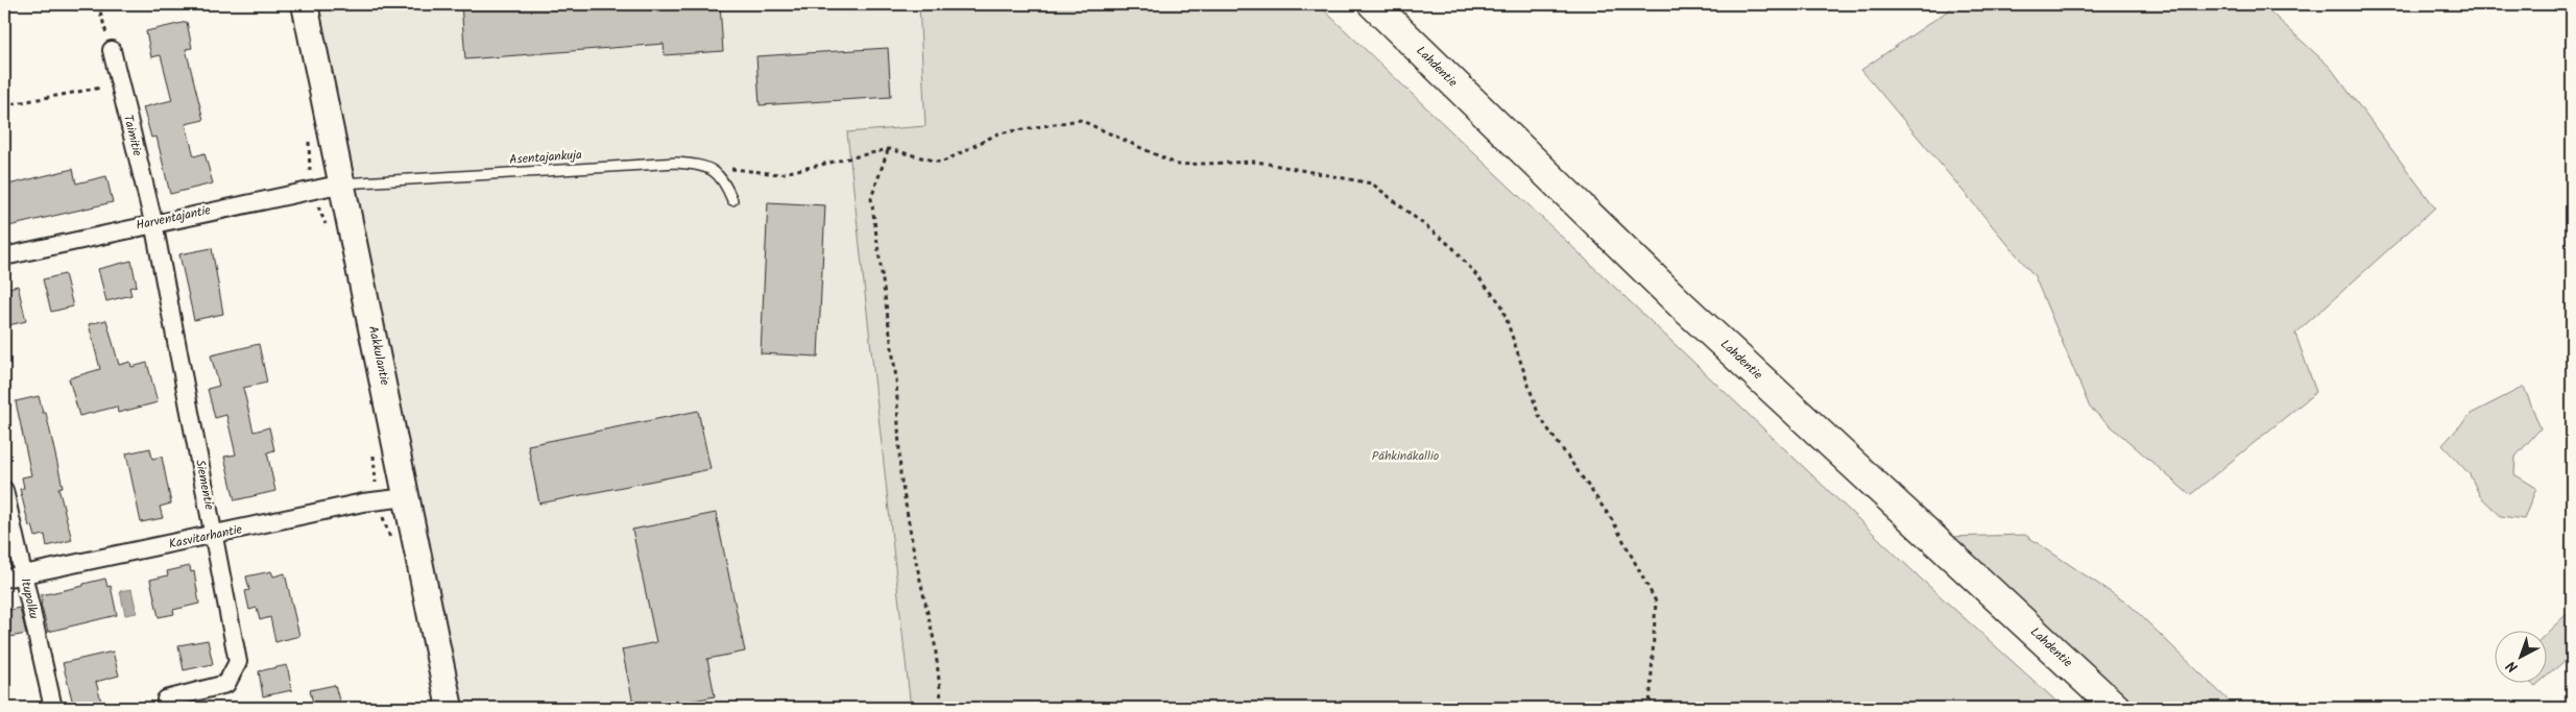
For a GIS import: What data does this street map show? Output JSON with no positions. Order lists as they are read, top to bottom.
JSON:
{
  "streets": {
    "highway": ["Lahdentie"],
    "street": [
      "Taimitie",
      "Harventajantie",
      "Aakkulantie",
      "Siementie",
      "Kasvitarhantie",
      "Itupolku"
    ],
    "lane": ["Asentajankuja"]
  },
  "crossings": [
    ["Taimitie", "Harventajantie"],
    ["Taimitie", "Siementie"],
    ["Asentajankuja", "Harventajantie"],
    ["Asentajankuja", "Aakkulantie"],
    ["Harventajantie", "Aakkulantie"],
    ["Harventajantie", "Siementie"],
    ["Aakkulantie", "Kasvitarhantie"],
    ["Siementie", "Kasvitarhantie"],
    ["Kasvitarhantie", "Itupolku"]
  ],
  "parks": ["Pähkinäkallio"],
  "north": "bottom left"
}
